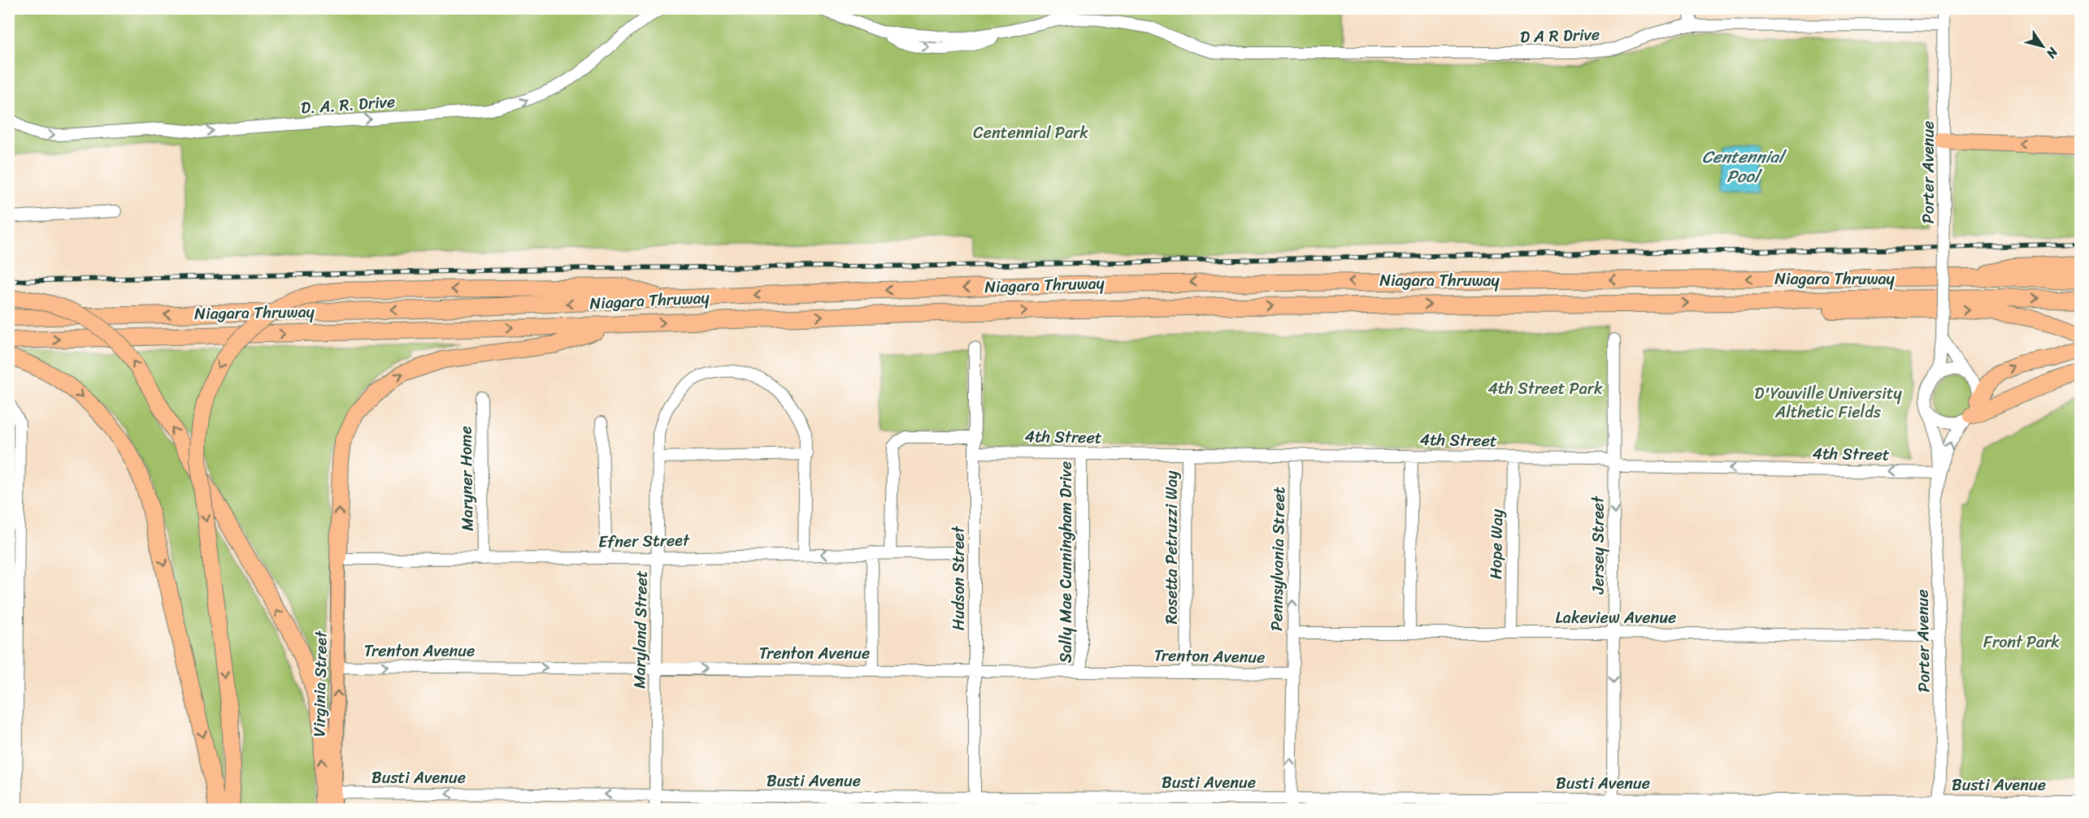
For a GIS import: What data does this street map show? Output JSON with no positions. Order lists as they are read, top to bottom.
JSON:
{
  "streets": {
    "highway": ["Niagara Thruway"],
    "main road": ["Virginia Street"],
    "street": [
      "D A R Drive",
      "D. A. R. Drive",
      "Porter Avenue",
      "4th Street",
      "Maryner Home",
      "Efner Street",
      "Hope Way",
      "Jersey Street",
      "Rosetta Petruzzi Way",
      "Pennsylvania Street",
      "Sally Mae Cunningham Drive",
      "Hudson Street",
      "Lakeview Avenue",
      "Maryland Street",
      "Trenton Avenue",
      "Busti Avenue"
    ]
  },
  "crossings": [
    ["D A R Drive", "Porter Avenue"],
    ["Porter Avenue", "4th Street"],
    ["Porter Avenue", "Lakeview Avenue"],
    ["Porter Avenue", "Busti Avenue"],
    ["4th Street", "Hope Way"],
    ["4th Street", "Jersey Street"],
    ["4th Street", "Rosetta Petruzzi Way"],
    ["4th Street", "Pennsylvania Street"],
    ["4th Street", "Sally Mae Cunningham Drive"],
    ["4th Street", "Hudson Street"],
    ["Maryner Home", "Efner Street"],
    ["Efner Street", "Maryland Street"],
    ["Efner Street", "Virginia Street"],
    ["Hope Way", "Lakeview Avenue"],
    ["Jersey Street", "Lakeview Avenue"],
    ["Jersey Street", "Busti Avenue"],
    ["Rosetta Petruzzi Way", "Trenton Avenue"],
    ["Pennsylvania Street", "Lakeview Avenue"],
    ["Pennsylvania Street", "Trenton Avenue"],
    ["Pennsylvania Street", "Busti Avenue"],
    ["Sally Mae Cunningham Drive", "Trenton Avenue"],
    ["Hudson Street", "Trenton Avenue"],
    ["Hudson Street", "Busti Avenue"],
    ["Maryland Street", "Trenton Avenue"],
    ["Maryland Street", "Busti Avenue"],
    ["Trenton Avenue", "Virginia Street"],
    ["Virginia Street", "Busti Avenue"]
  ],
  "one_way": [
    "D. A. R. Drive",
    "Jersey Street",
    "Pennsylvania Street",
    "Trenton Avenue",
    "Virginia Street"
  ],
  "water": ["Centennial Pool"],
  "parks": [
    "Centennial Park",
    "4th Street Park",
    "D'Youville University Althetic Fields",
    "Front Park"
  ],
  "north": "bottom right"
}
